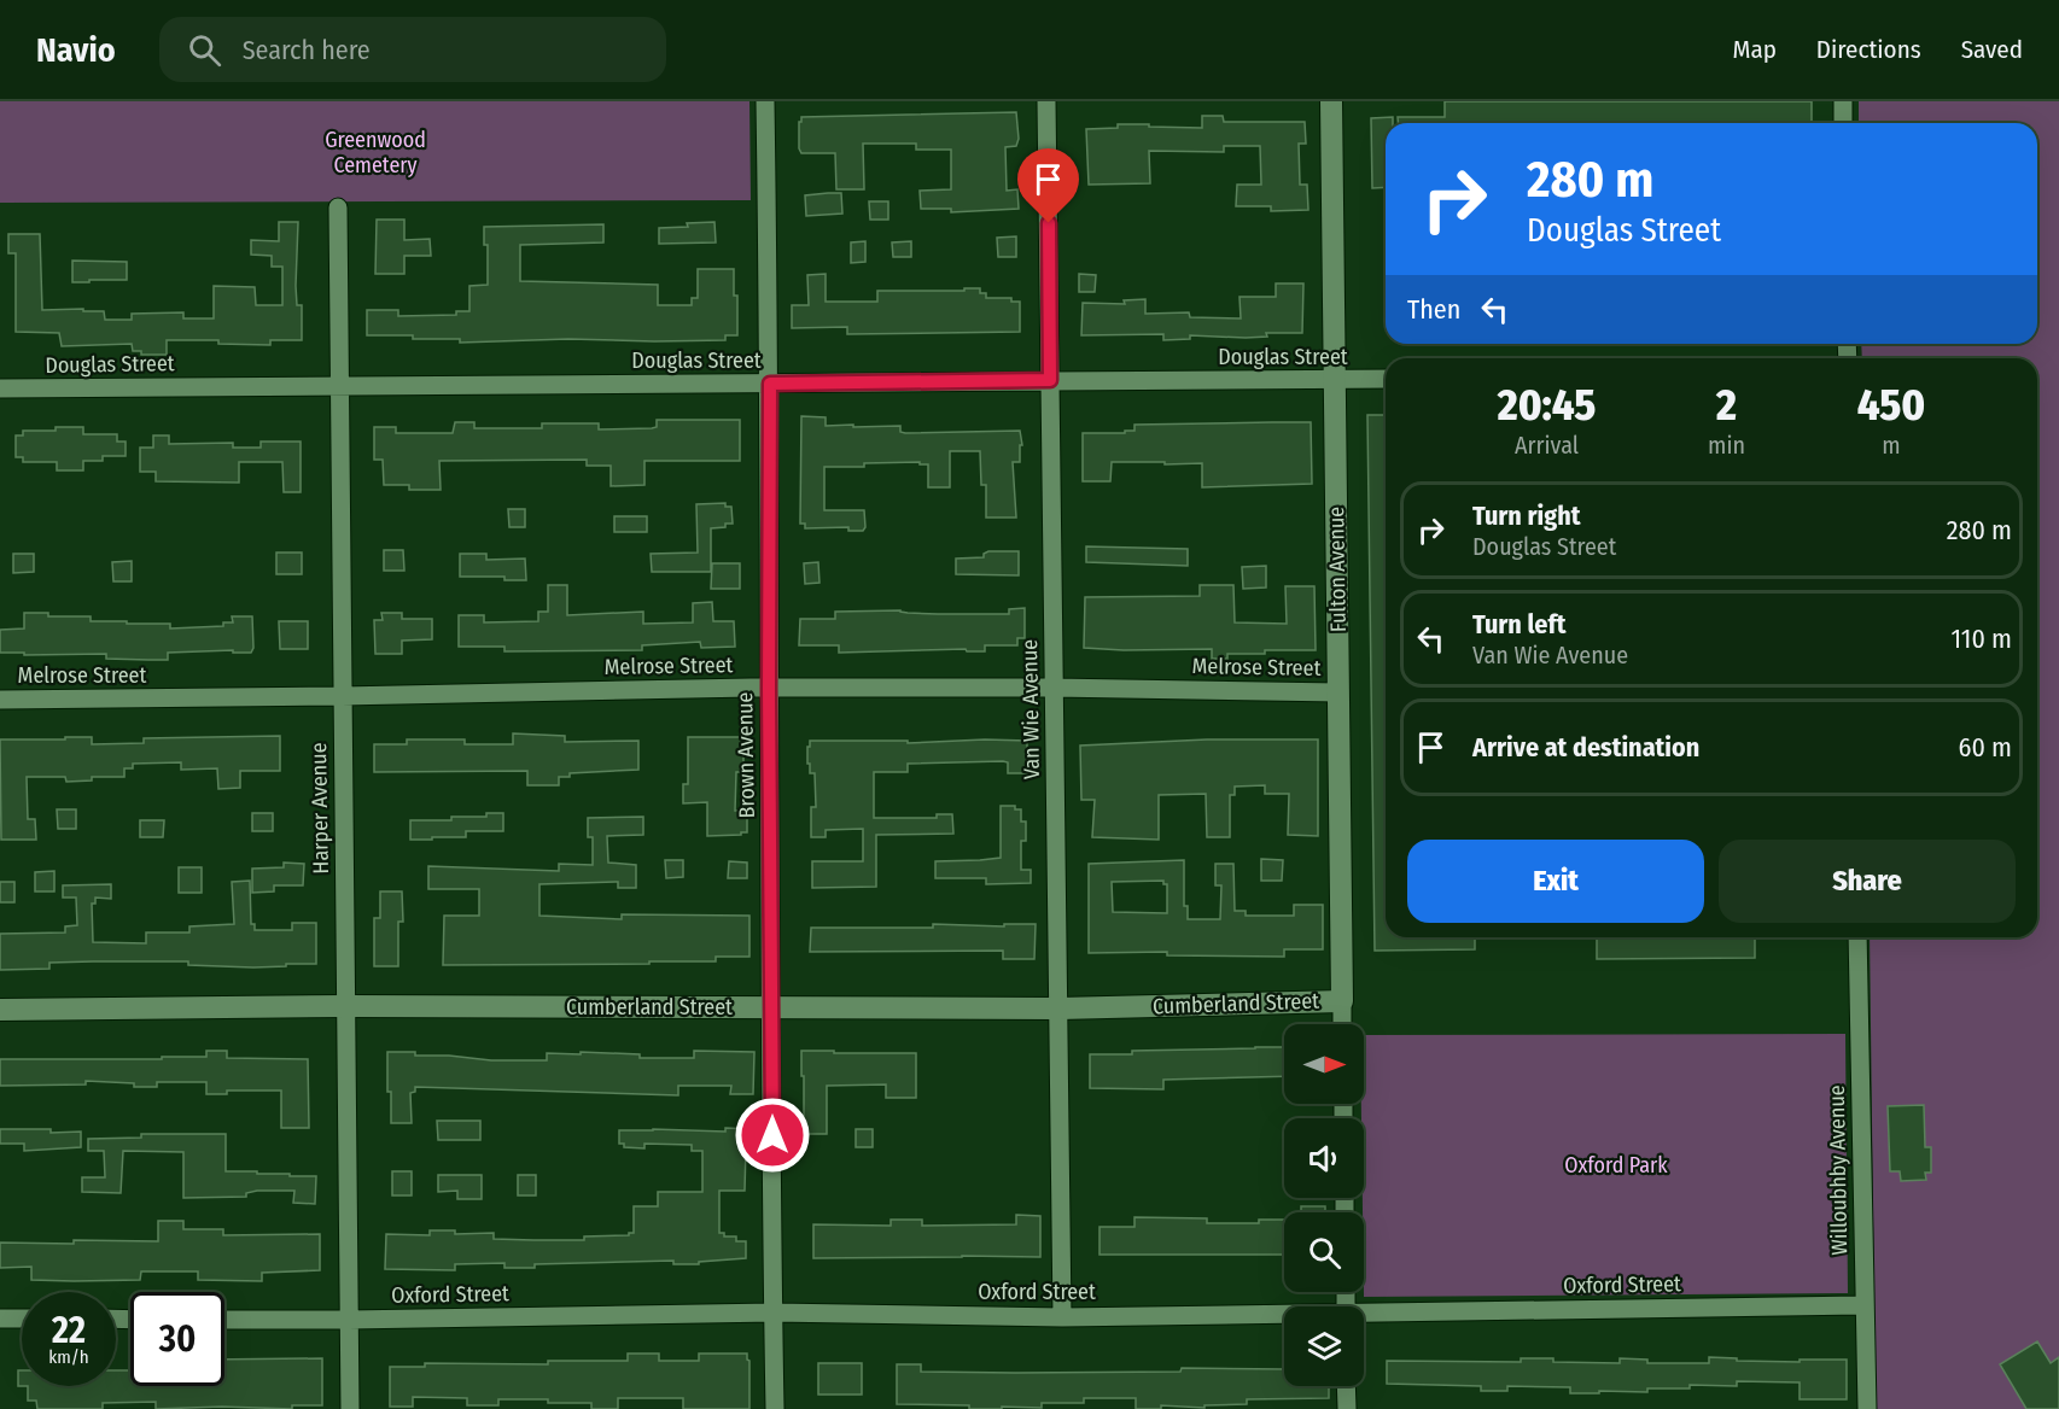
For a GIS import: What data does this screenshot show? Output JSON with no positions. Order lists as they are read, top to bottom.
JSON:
{
  "streets": {
    "street": [
      "Douglas Street",
      "Fulton Avenue",
      "Melrose Street",
      "Van Wie Avenue",
      "Brown Avenue",
      "Harper Avenue",
      "Cumberland Street",
      "Willoubhby Avenue",
      "Oxford Street"
    ]
  },
  "crossings": [
    ["Douglas Street", "Fulton Avenue"],
    ["Douglas Street", "Van Wie Avenue"],
    ["Douglas Street", "Brown Avenue"],
    ["Douglas Street", "Harper Avenue"],
    ["Fulton Avenue", "Melrose Street"],
    ["Fulton Avenue", "Cumberland Street"],
    ["Melrose Street", "Van Wie Avenue"],
    ["Melrose Street", "Brown Avenue"],
    ["Melrose Street", "Harper Avenue"],
    ["Van Wie Avenue", "Cumberland Street"],
    ["Van Wie Avenue", "Oxford Street"],
    ["Brown Avenue", "Cumberland Street"],
    ["Brown Avenue", "Oxford Street"],
    ["Harper Avenue", "Cumberland Street"],
    ["Harper Avenue", "Oxford Street"],
    ["Willoubhby Avenue", "Oxford Street"]
  ],
  "parks": ["Greenwood Cemetery", "Oxford Park"],
  "north": "right",
  "page": {
    "header": "Navio",
    "search": "Search here",
    "nav": ["Map", "Directions", "Saved"],
    "turn": ["280 m", "Douglas Street"],
    "then": "Then",
    "eta": [
      "20:45",
      "Arrival",
      "2",
      "min",
      "450",
      "m"
    ],
    "list": [
      {
        "name": "Turn right",
        "note": "Douglas Street",
        "value": "280 m"
      },
      {
        "name": "Turn left",
        "note": "Van Wie Avenue",
        "value": "110 m"
      },
      {
        "name": "Arrive at destination",
        "value": "60 m"
      }
    ],
    "buttons": ["Exit", "Share"],
    "speed": "22 km/h",
    "limit": "30"
  }
}
